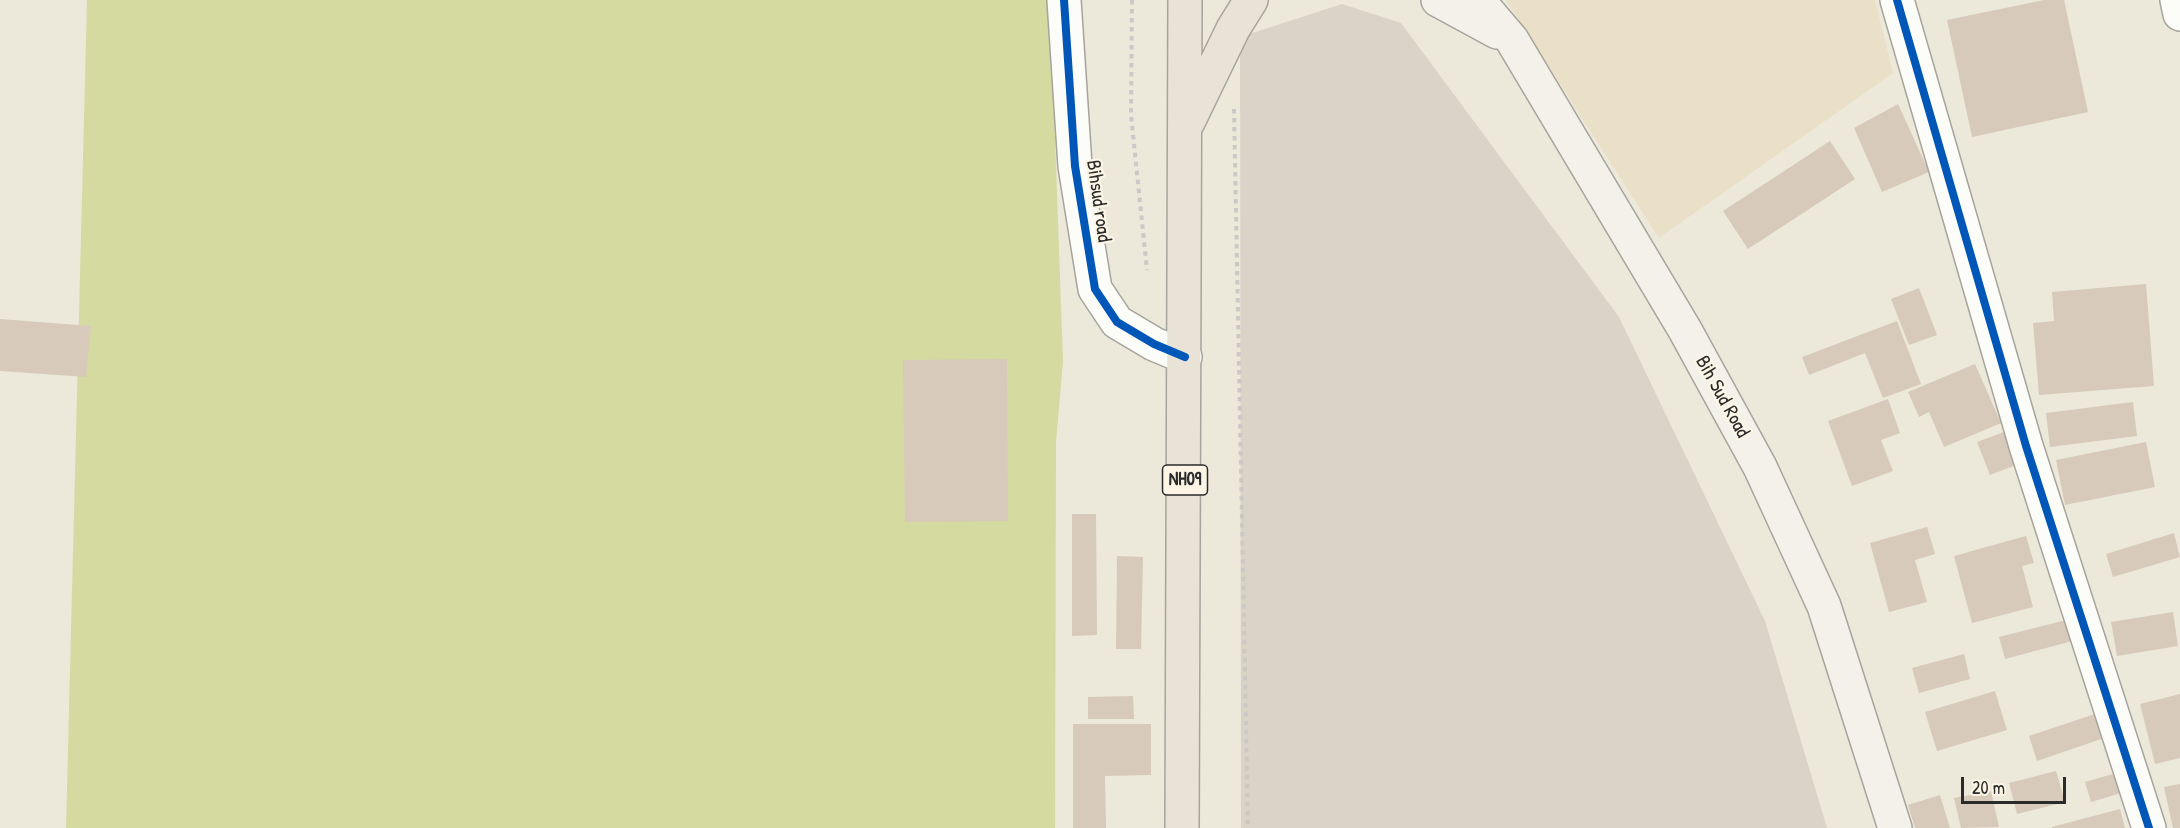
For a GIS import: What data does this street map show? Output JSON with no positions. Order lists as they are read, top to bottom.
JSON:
{
  "streets": {
    "main road": ["Bih Sud Road", "NH09"],
    "street": ["Bihsud road"]
  },
  "crossings": [
    ["Bihsud road", "NH09"]
  ],
  "scale_bar": "20 m"
}
